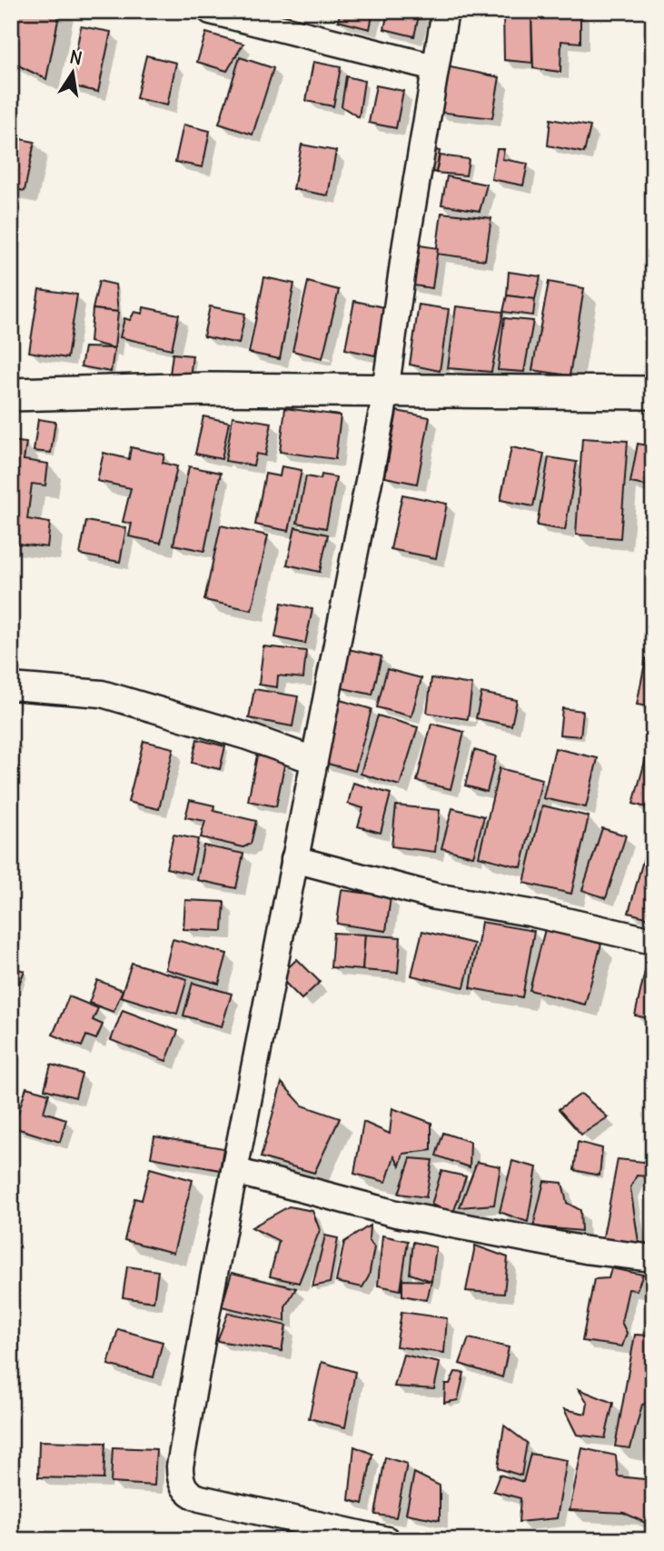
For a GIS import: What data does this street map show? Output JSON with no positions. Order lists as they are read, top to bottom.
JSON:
{
  "north": "top"
}
